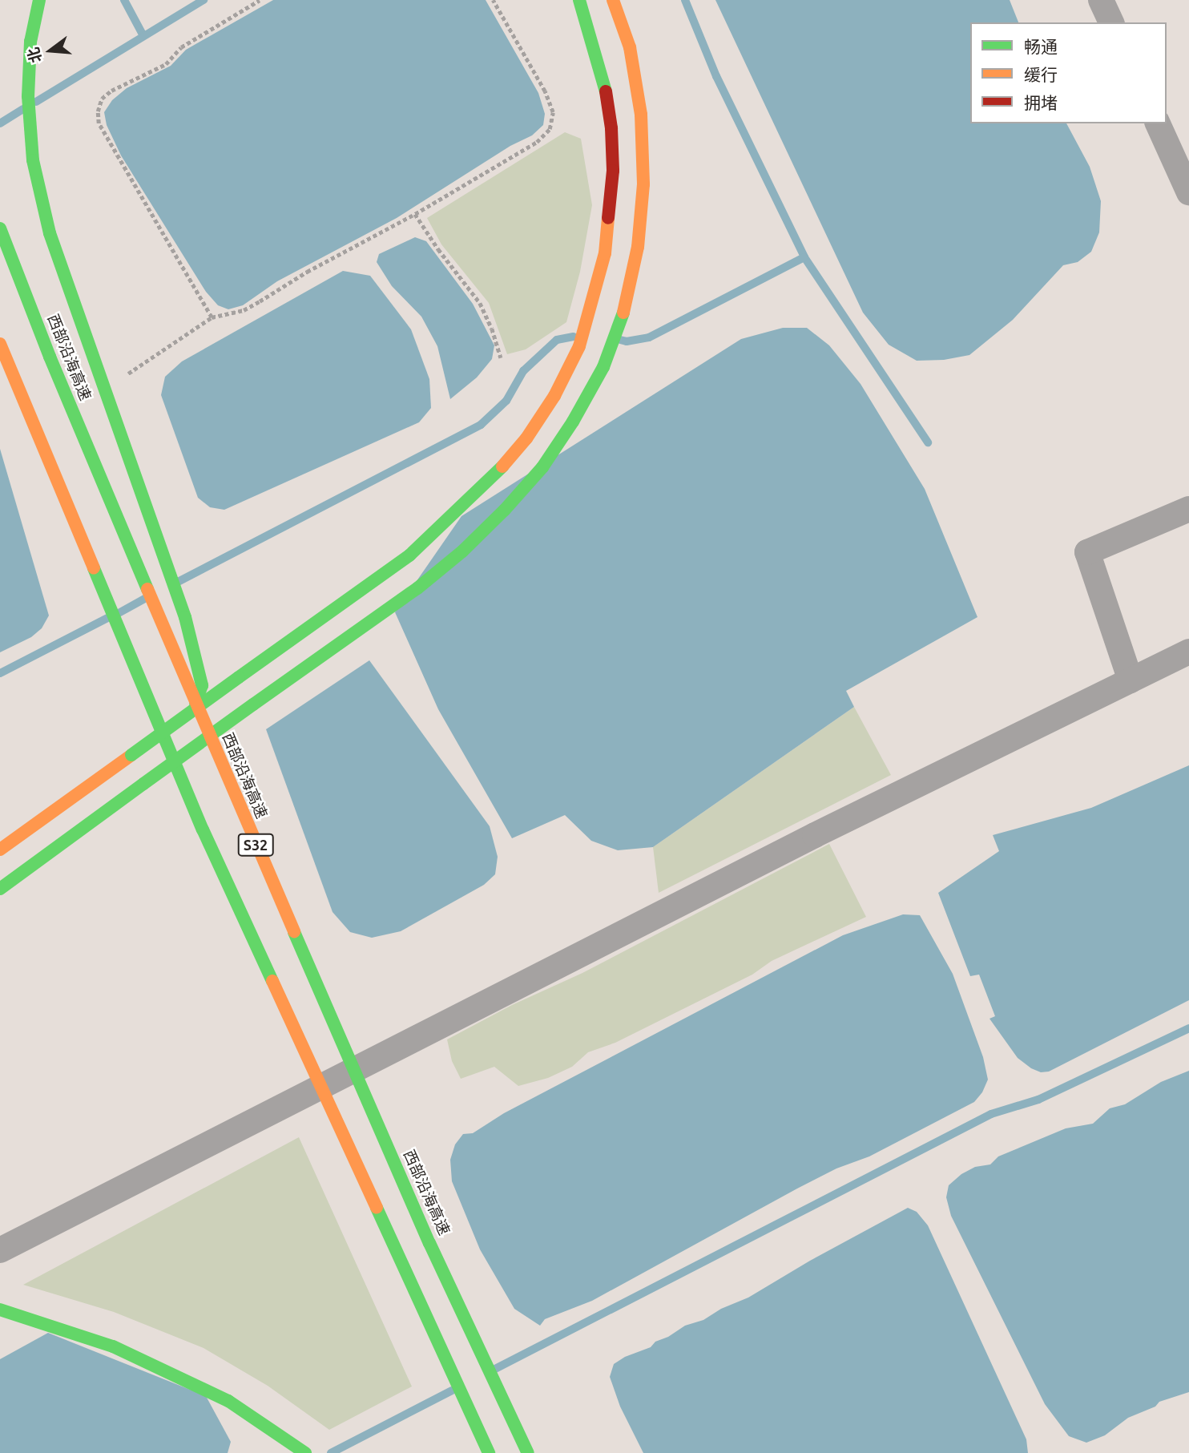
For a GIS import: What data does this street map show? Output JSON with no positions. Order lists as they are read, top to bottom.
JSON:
{
  "streets": {
    "highway": ["西部沿海高速", "S32"]
  },
  "legend": ["畅通", "缓行", "拥堵"],
  "north": "left"
}
